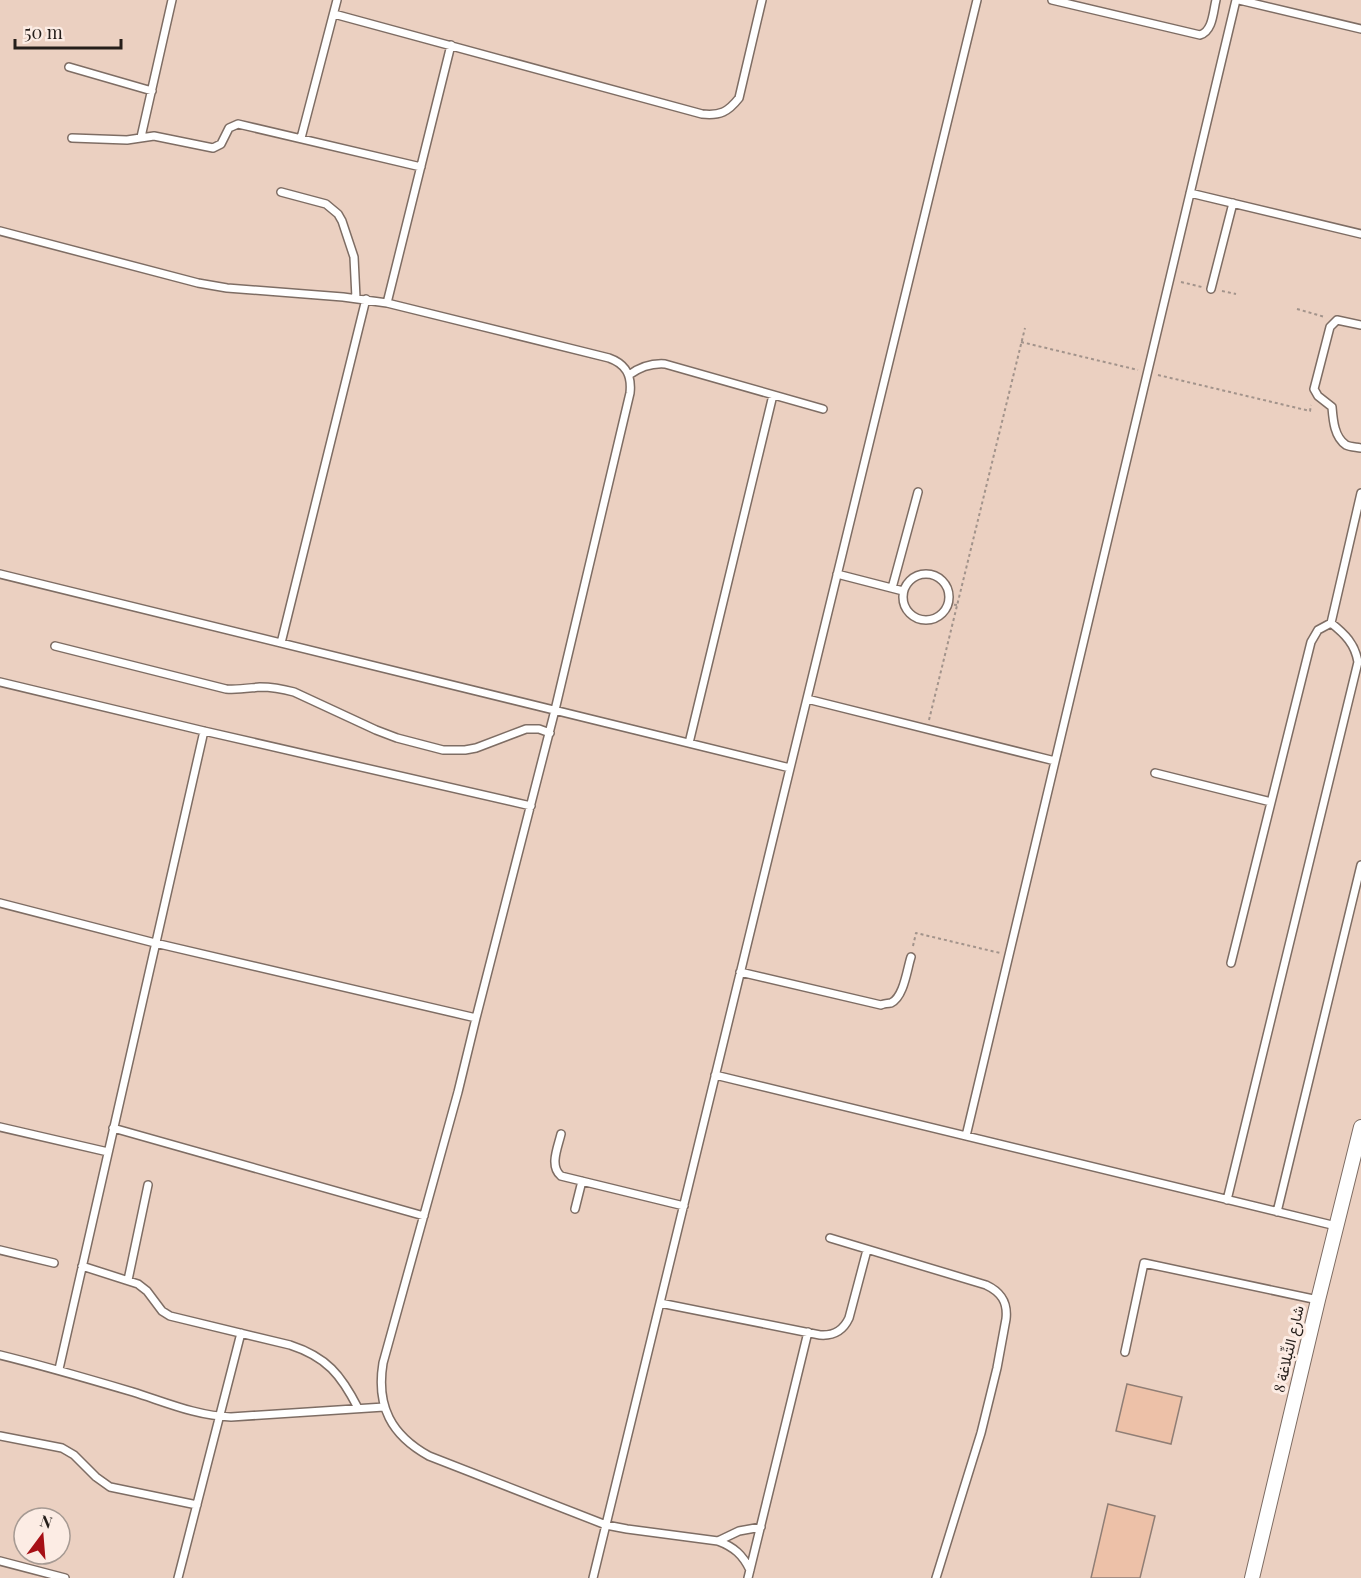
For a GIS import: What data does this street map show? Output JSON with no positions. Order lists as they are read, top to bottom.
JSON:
{
  "streets": {
    "street": ["شارع التِّبلاغة 8"]
  },
  "scale_bar": "50 m",
  "north": "top"
}
